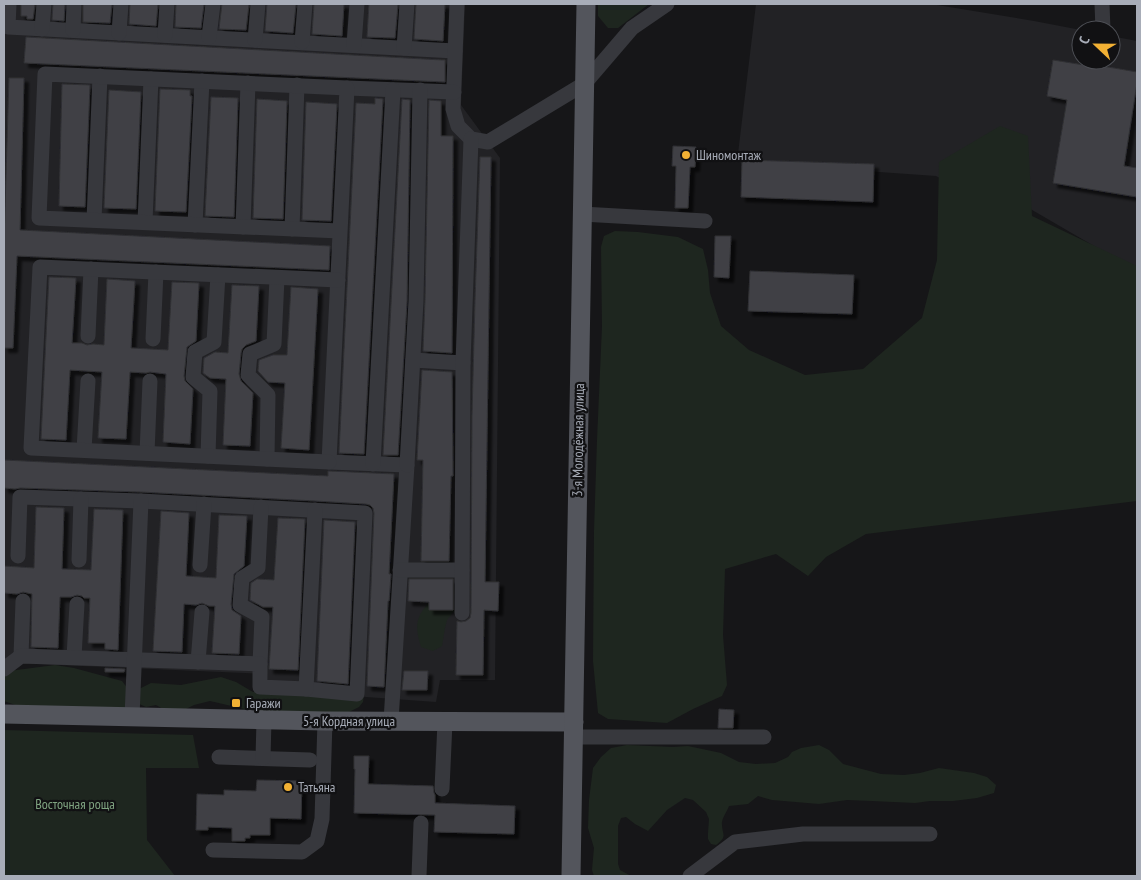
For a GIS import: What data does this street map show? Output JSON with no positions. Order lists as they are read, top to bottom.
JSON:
{
  "streets": {
    "main road": ["3-я Молодёжная улица", "5-я Кордная улица"]
  },
  "crossings": [
    ["3-я Молодёжная улица", "5-я Кордная улица"]
  ],
  "parks": ["Восточная роща"],
  "places": {
    "other": ["Шиномонтаж", "Татьяна"],
    "transit": ["Гаражи"]
  },
  "north": "left"
}
